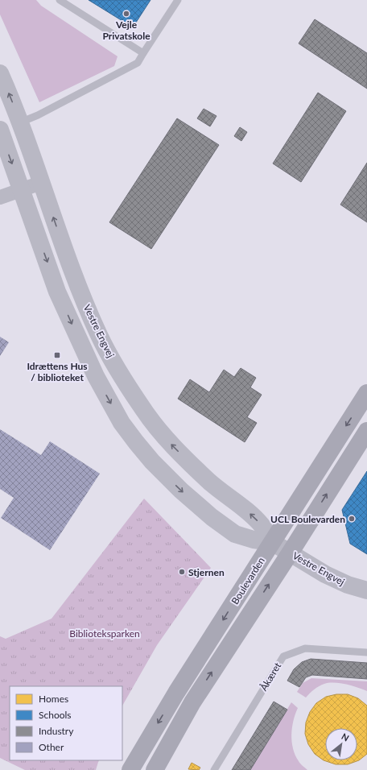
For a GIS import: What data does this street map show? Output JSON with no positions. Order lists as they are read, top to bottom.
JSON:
{
  "streets": {
    "main road": ["Boulevarden"],
    "street": ["Vestre Engvej"],
    "lane": ["Åkæret"]
  },
  "crossings": [
    ["Vestre Engvej", "Boulevarden"]
  ],
  "parks": ["Biblioteksparken"],
  "places": {
    "other": ["Vejle Privatskole", "UCL Boulevarden", "Stjernen"],
    "transit": ["Idrættens Hus / biblioteket"]
  },
  "legend": [
    "Homes",
    "Schools",
    "Industry",
    "Other"
  ],
  "north": "top right"
}
